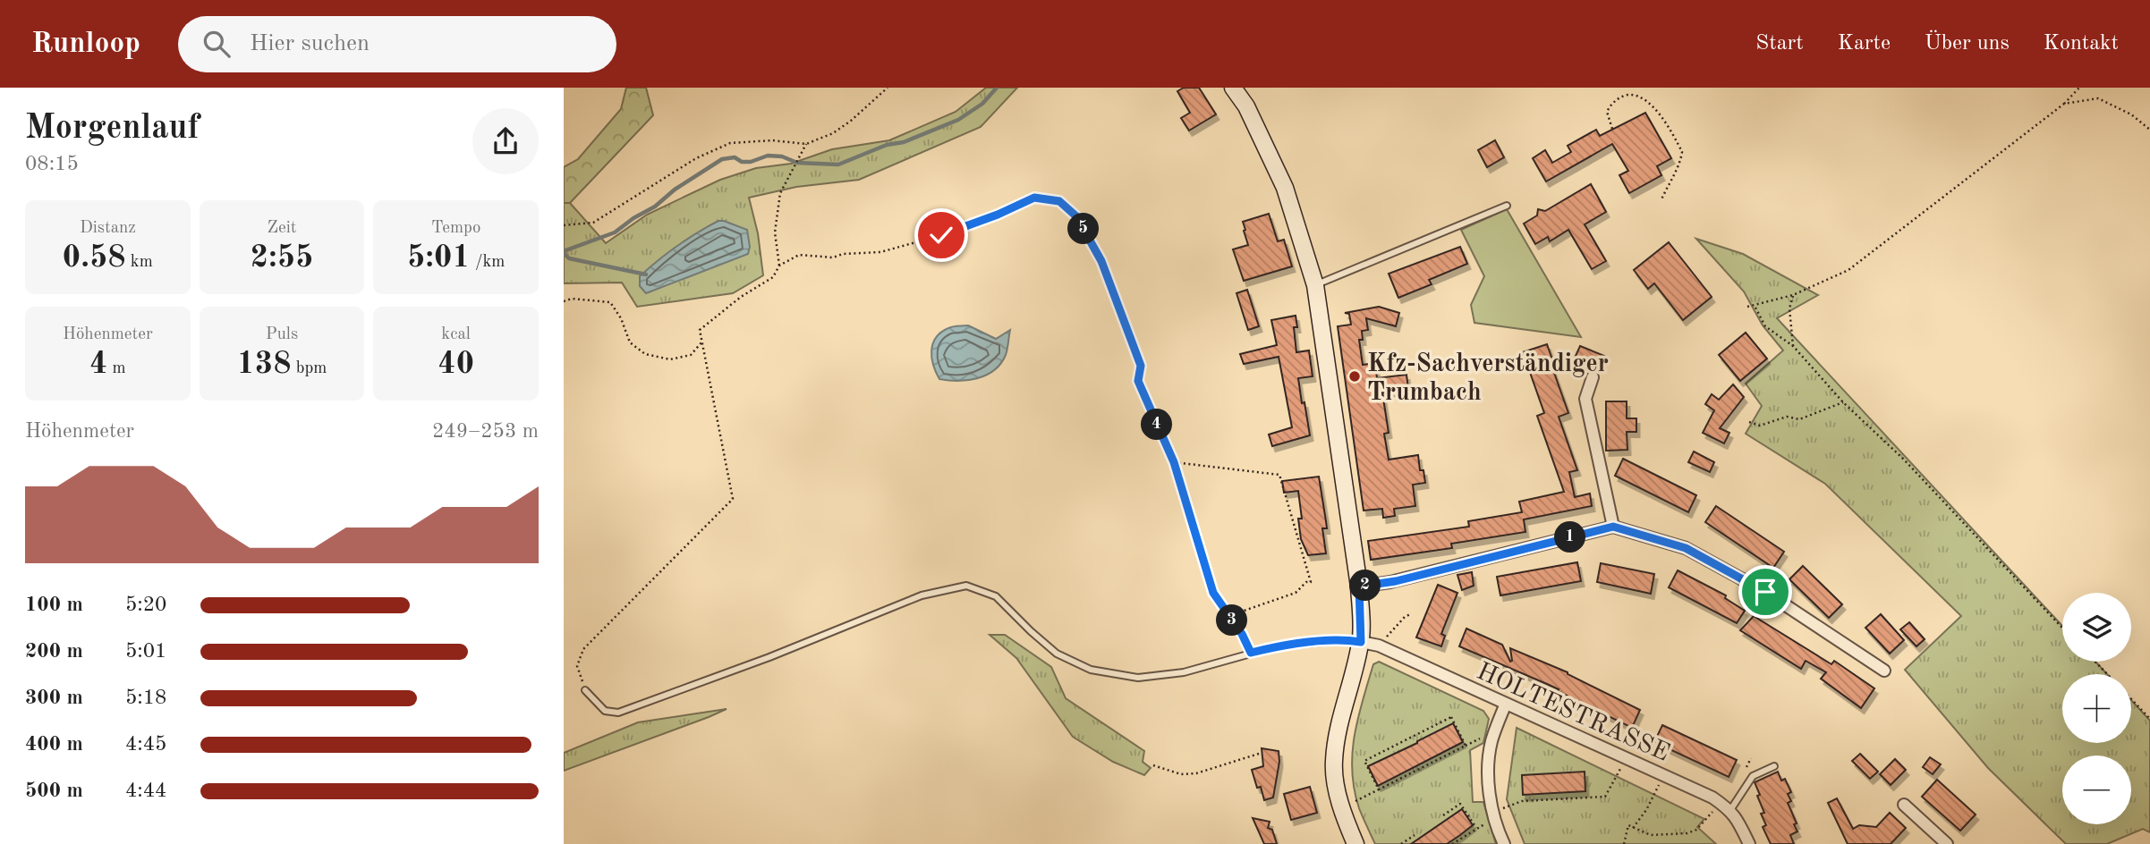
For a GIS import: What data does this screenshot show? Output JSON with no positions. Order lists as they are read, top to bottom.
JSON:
{
  "streets": {
    "street": ["HOLTESTRASSE"]
  },
  "places": ["Kfz-Sachverständiger Trumbach"],
  "page": {
    "header": "Runloop",
    "search": "Hier suchen",
    "nav": [
      "Start",
      "Karte",
      "Über uns",
      "Kontakt"
    ],
    "heading": ["Morgenlauf", "08:15"],
    "stats": [
      ["Distanz", "0.58 km"],
      ["Zeit", "2:55"],
      ["Tempo", "5:01 /km"],
      ["Höhenmeter", "4 m"],
      ["Puls", "138 bpm"],
      ["kcal", "40"]
    ],
    "pins": [
      "5",
      "4",
      "1",
      "2",
      "3"
    ],
    "chart": ["Höhenmeter", "249–253 m"],
    "list": [
      {
        "name": "100 m",
        "note": "5:20"
      },
      {
        "name": "200 m",
        "note": "5:01"
      },
      {
        "name": "300 m",
        "note": "5:18"
      },
      {
        "name": "400 m",
        "note": "4:45"
      },
      {
        "name": "500 m",
        "note": "4:44"
      }
    ],
    "map_buttons": ["+", "−"]
  }
}
